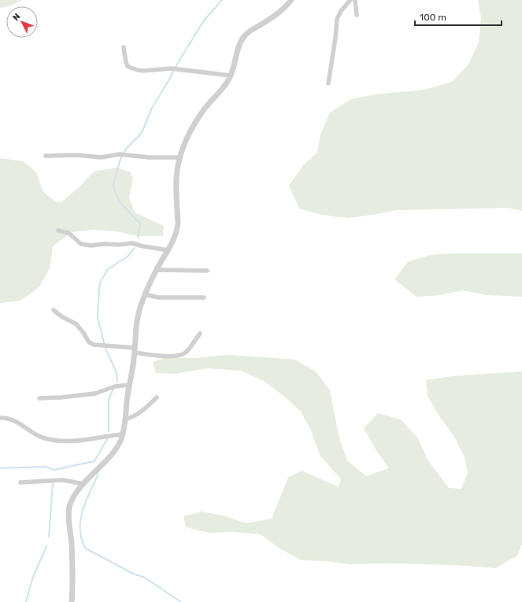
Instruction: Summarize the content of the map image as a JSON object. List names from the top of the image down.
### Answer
{
  "scale_bar": "100 m",
  "north": "top left"
}
